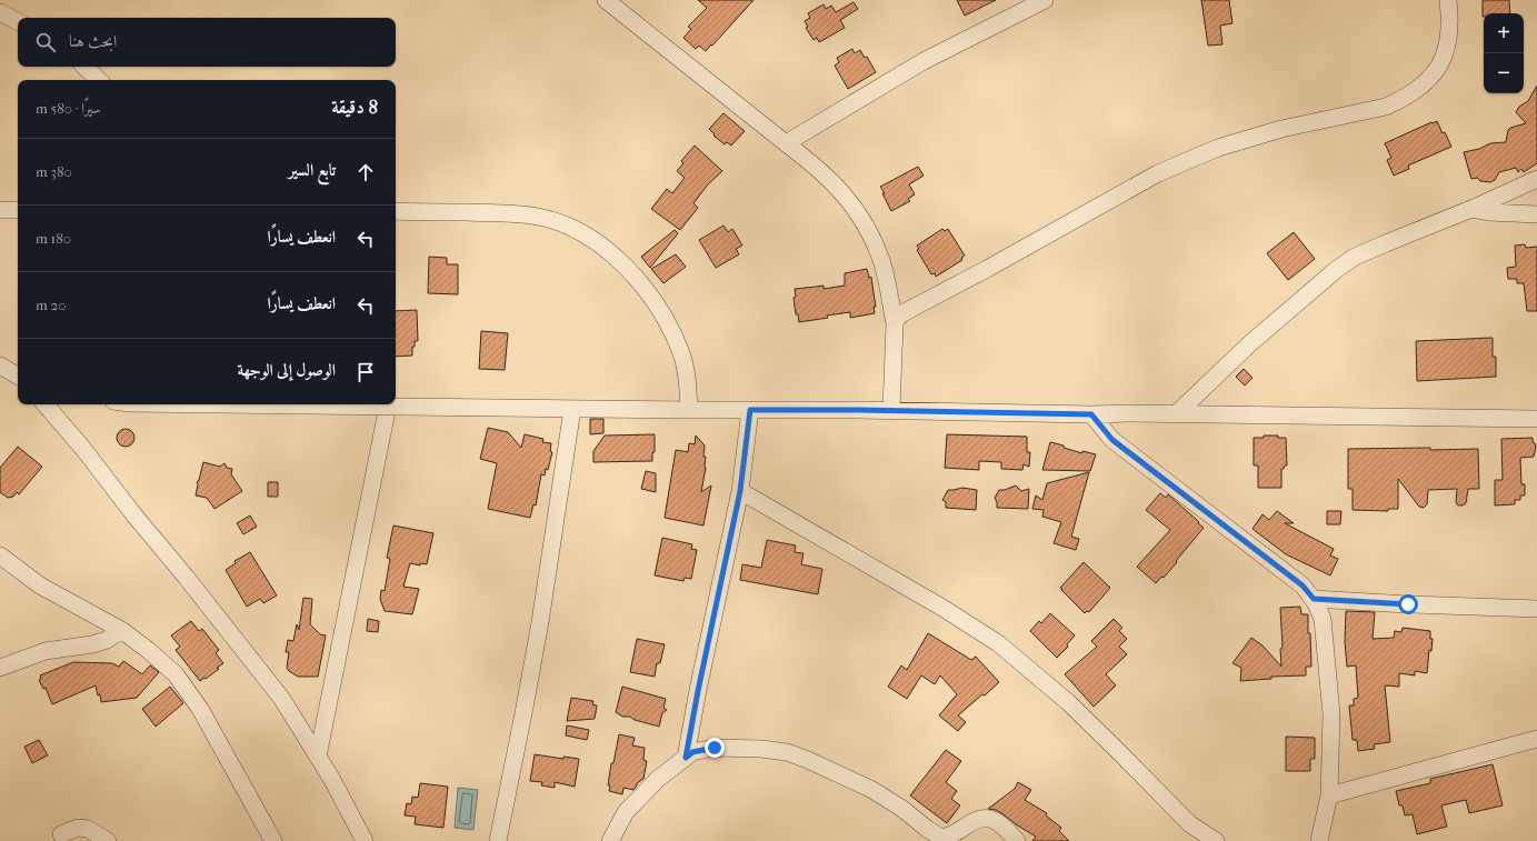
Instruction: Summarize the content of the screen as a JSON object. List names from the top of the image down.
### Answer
{
  "page": {
    "map_buttons": ["+", "−"],
    "search": "ابحث هنا",
    "heading": ["8 دقيقة", "سيرًا · 580 m"],
    "list": [
      ["تابع السير", "380 m"],
      ["انعطف يسارًا", "180 m"],
      ["انعطف يسارًا", "20 m"],
      "الوصول إلى الوجهة"
    ]
  }
}
